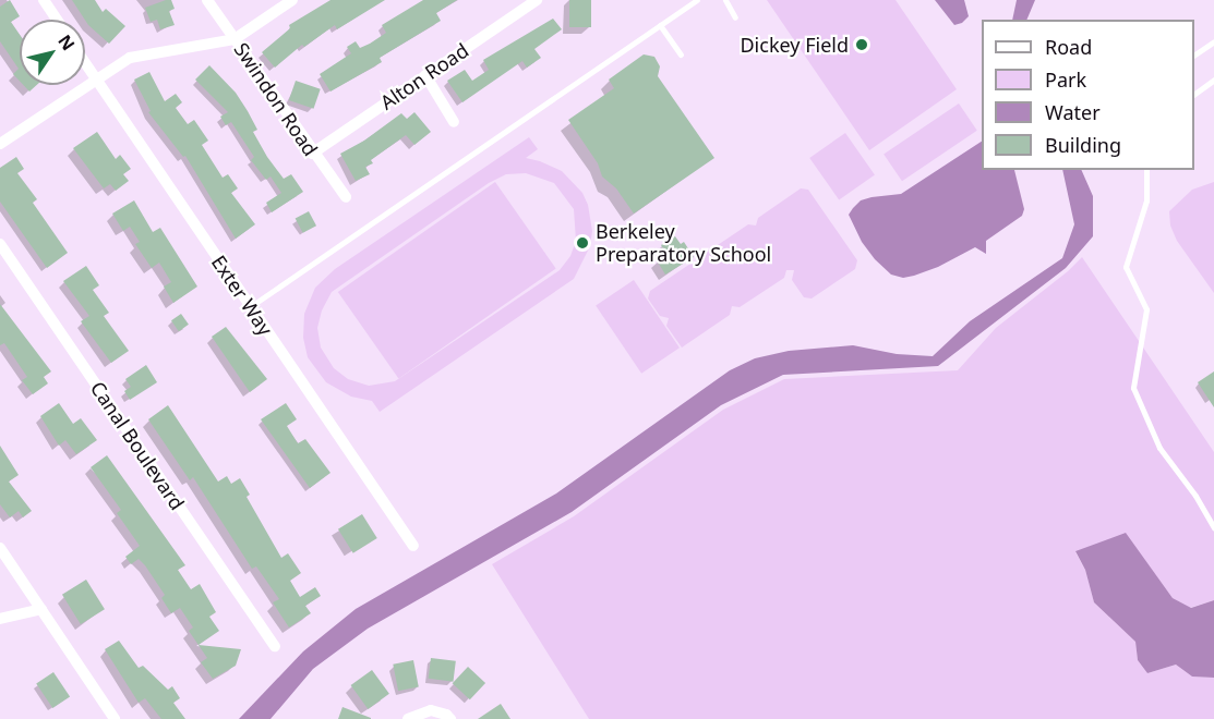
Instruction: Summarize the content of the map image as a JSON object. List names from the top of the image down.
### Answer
{
  "streets": {
    "street": [
      "Alton Road",
      "Swindon Road",
      "Exter Way",
      "Canal Boulevard"
    ]
  },
  "crossings": [
    ["Alton Road", "Swindon Road"]
  ],
  "places": ["Dickey Field", "Berkeley Preparatory School"],
  "legend": [
    "Road",
    "Park",
    "Water",
    "Building"
  ],
  "north": "top right"
}
